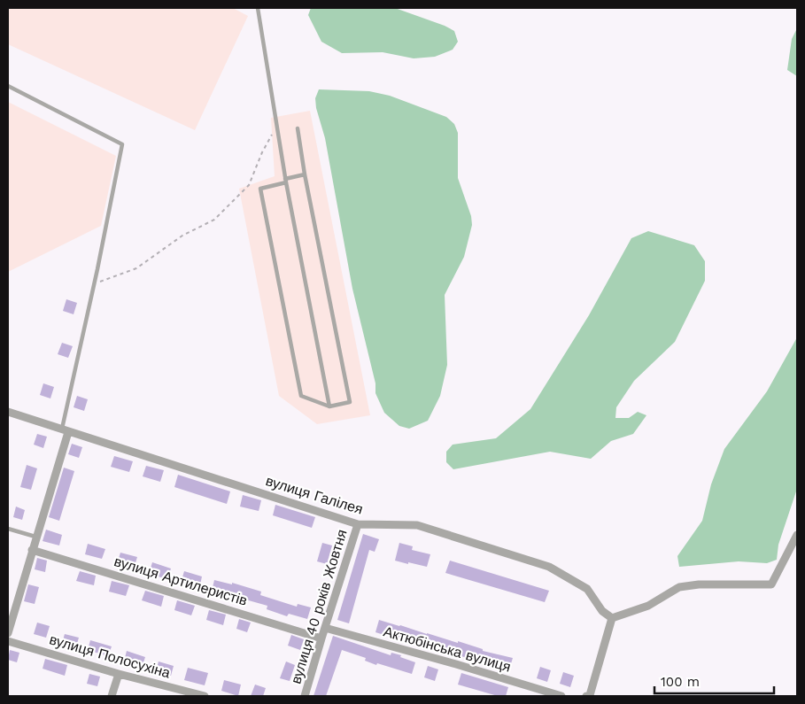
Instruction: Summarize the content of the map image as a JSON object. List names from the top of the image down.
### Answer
{
  "streets": {
    "street": [
      "вулиця Галілея",
      "вулиця Артилеристів",
      "вулиця 40 років Жовтня",
      "Актюбінська вулиця",
      "вулиця Полосухіна"
    ]
  },
  "crossings": [
    ["вулиця Галілея", "вулиця 40 років Жовтня"],
    ["вулиця Артилеристів", "вулиця 40 років Жовтня"],
    ["вулиця 40 років Жовтня", "Актюбінська вулиця"]
  ],
  "scale_bar": "100 m"
}
